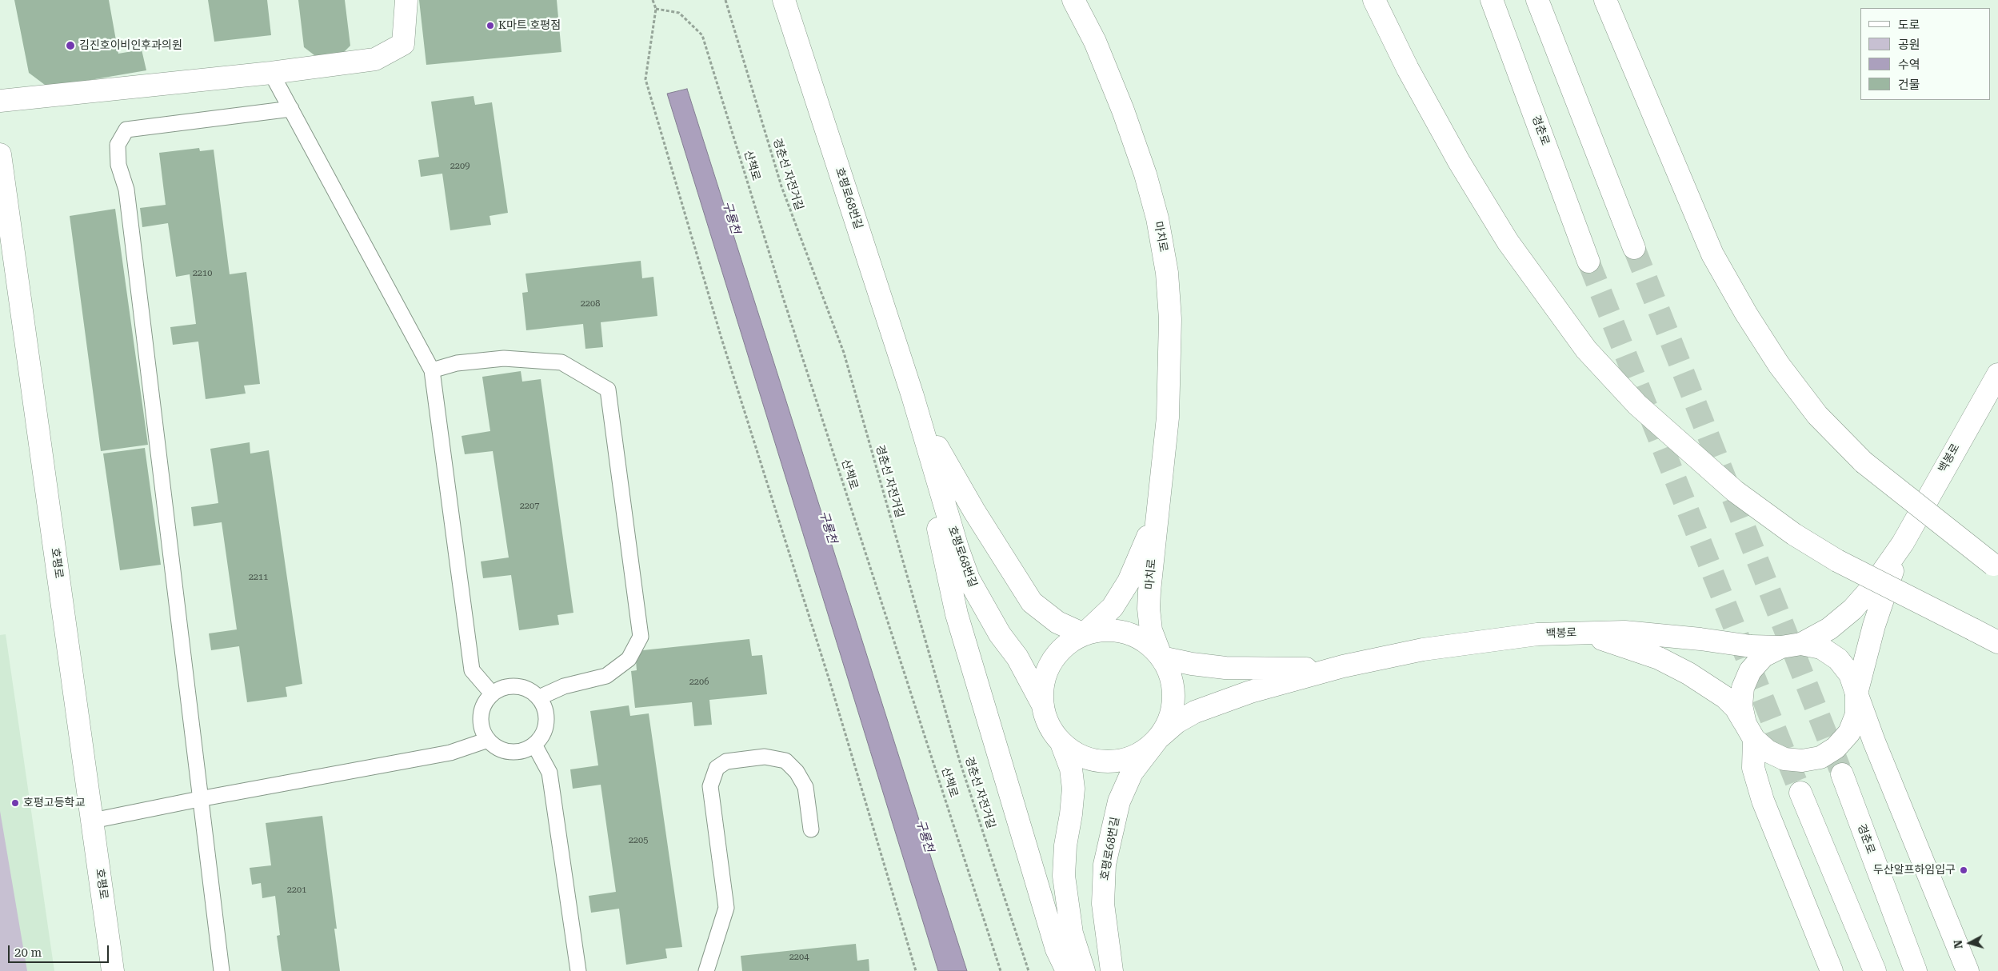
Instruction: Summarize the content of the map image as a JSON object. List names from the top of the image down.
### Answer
{
  "streets": {
    "main road": [
      "경춘로",
      "호평로68번길",
      "마치로",
      "백봉로",
      "호평로"
    ],
    "path": ["산책로", "경춘선 자전거길"]
  },
  "crossings": [
    ["호평로68번길", "마치로"]
  ],
  "water": ["구룡천"],
  "places": [
    "K마트 호평점",
    "김진호이비인후과의원",
    "호평고등학교",
    "두산알프하임입구"
  ],
  "house_numbers": [
    "2209",
    "2210",
    "2208",
    "2207",
    "2211",
    "2206",
    "2205",
    "2201",
    "2204"
  ],
  "legend": [
    "도로",
    "공원",
    "수역",
    "건물"
  ],
  "scale_bar": "20 m",
  "north": "left"
}
